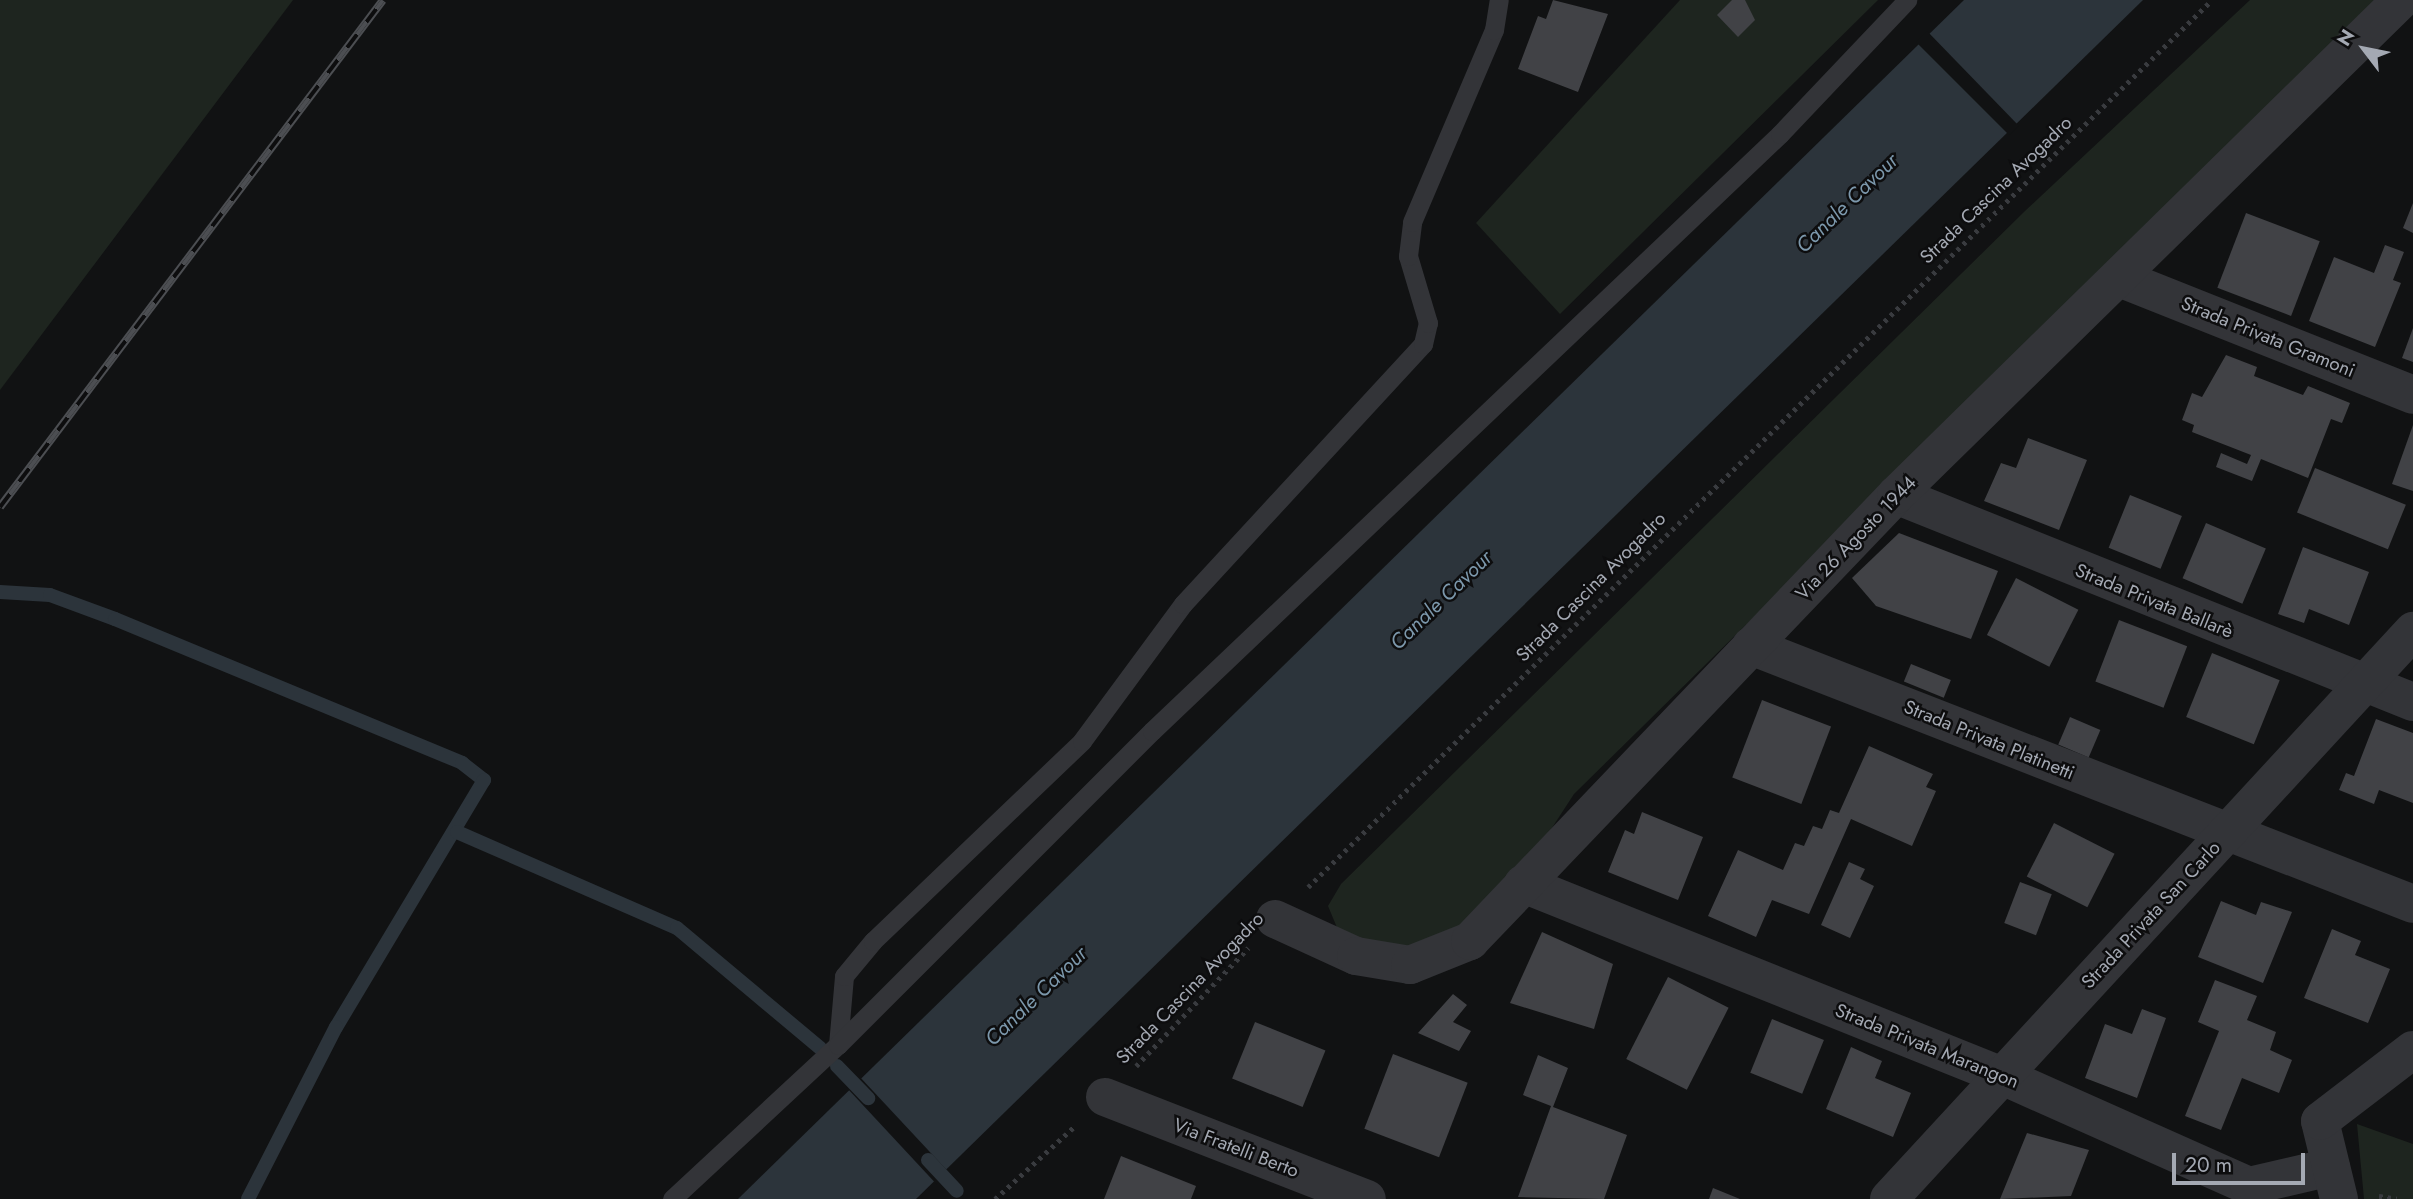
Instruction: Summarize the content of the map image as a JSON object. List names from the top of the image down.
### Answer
{
  "streets": {
    "street": [
      "Strada Privata Gramoni",
      "Via 26 Agosto 1944",
      "Strada Privata Ballarè",
      "Strada Privata Platinetti",
      "Strada Privata San Carlo",
      "Strada Privata Marangon",
      "Via Fratelli Berto"
    ],
    "path": ["Strada Cascina Avogadro"]
  },
  "crossings": [
    ["Strada Cascina Avogadro", "Via 26 Agosto 1944"],
    ["Strada Cascina Avogadro", "Via Fratelli Berto"],
    ["Strada Privata Gramoni", "Via 26 Agosto 1944"],
    ["Via 26 Agosto 1944", "Strada Privata Ballarè"],
    ["Via 26 Agosto 1944", "Strada Privata Platinetti"],
    ["Via 26 Agosto 1944", "Strada Privata Marangon"],
    ["Strada Privata Ballarè", "Strada Privata San Carlo"],
    ["Strada Privata Platinetti", "Strada Privata San Carlo"],
    ["Strada Privata San Carlo", "Strada Privata Marangon"]
  ],
  "water": ["Canale Cavour"],
  "scale_bar": "20 m",
  "north": "top left"
}
